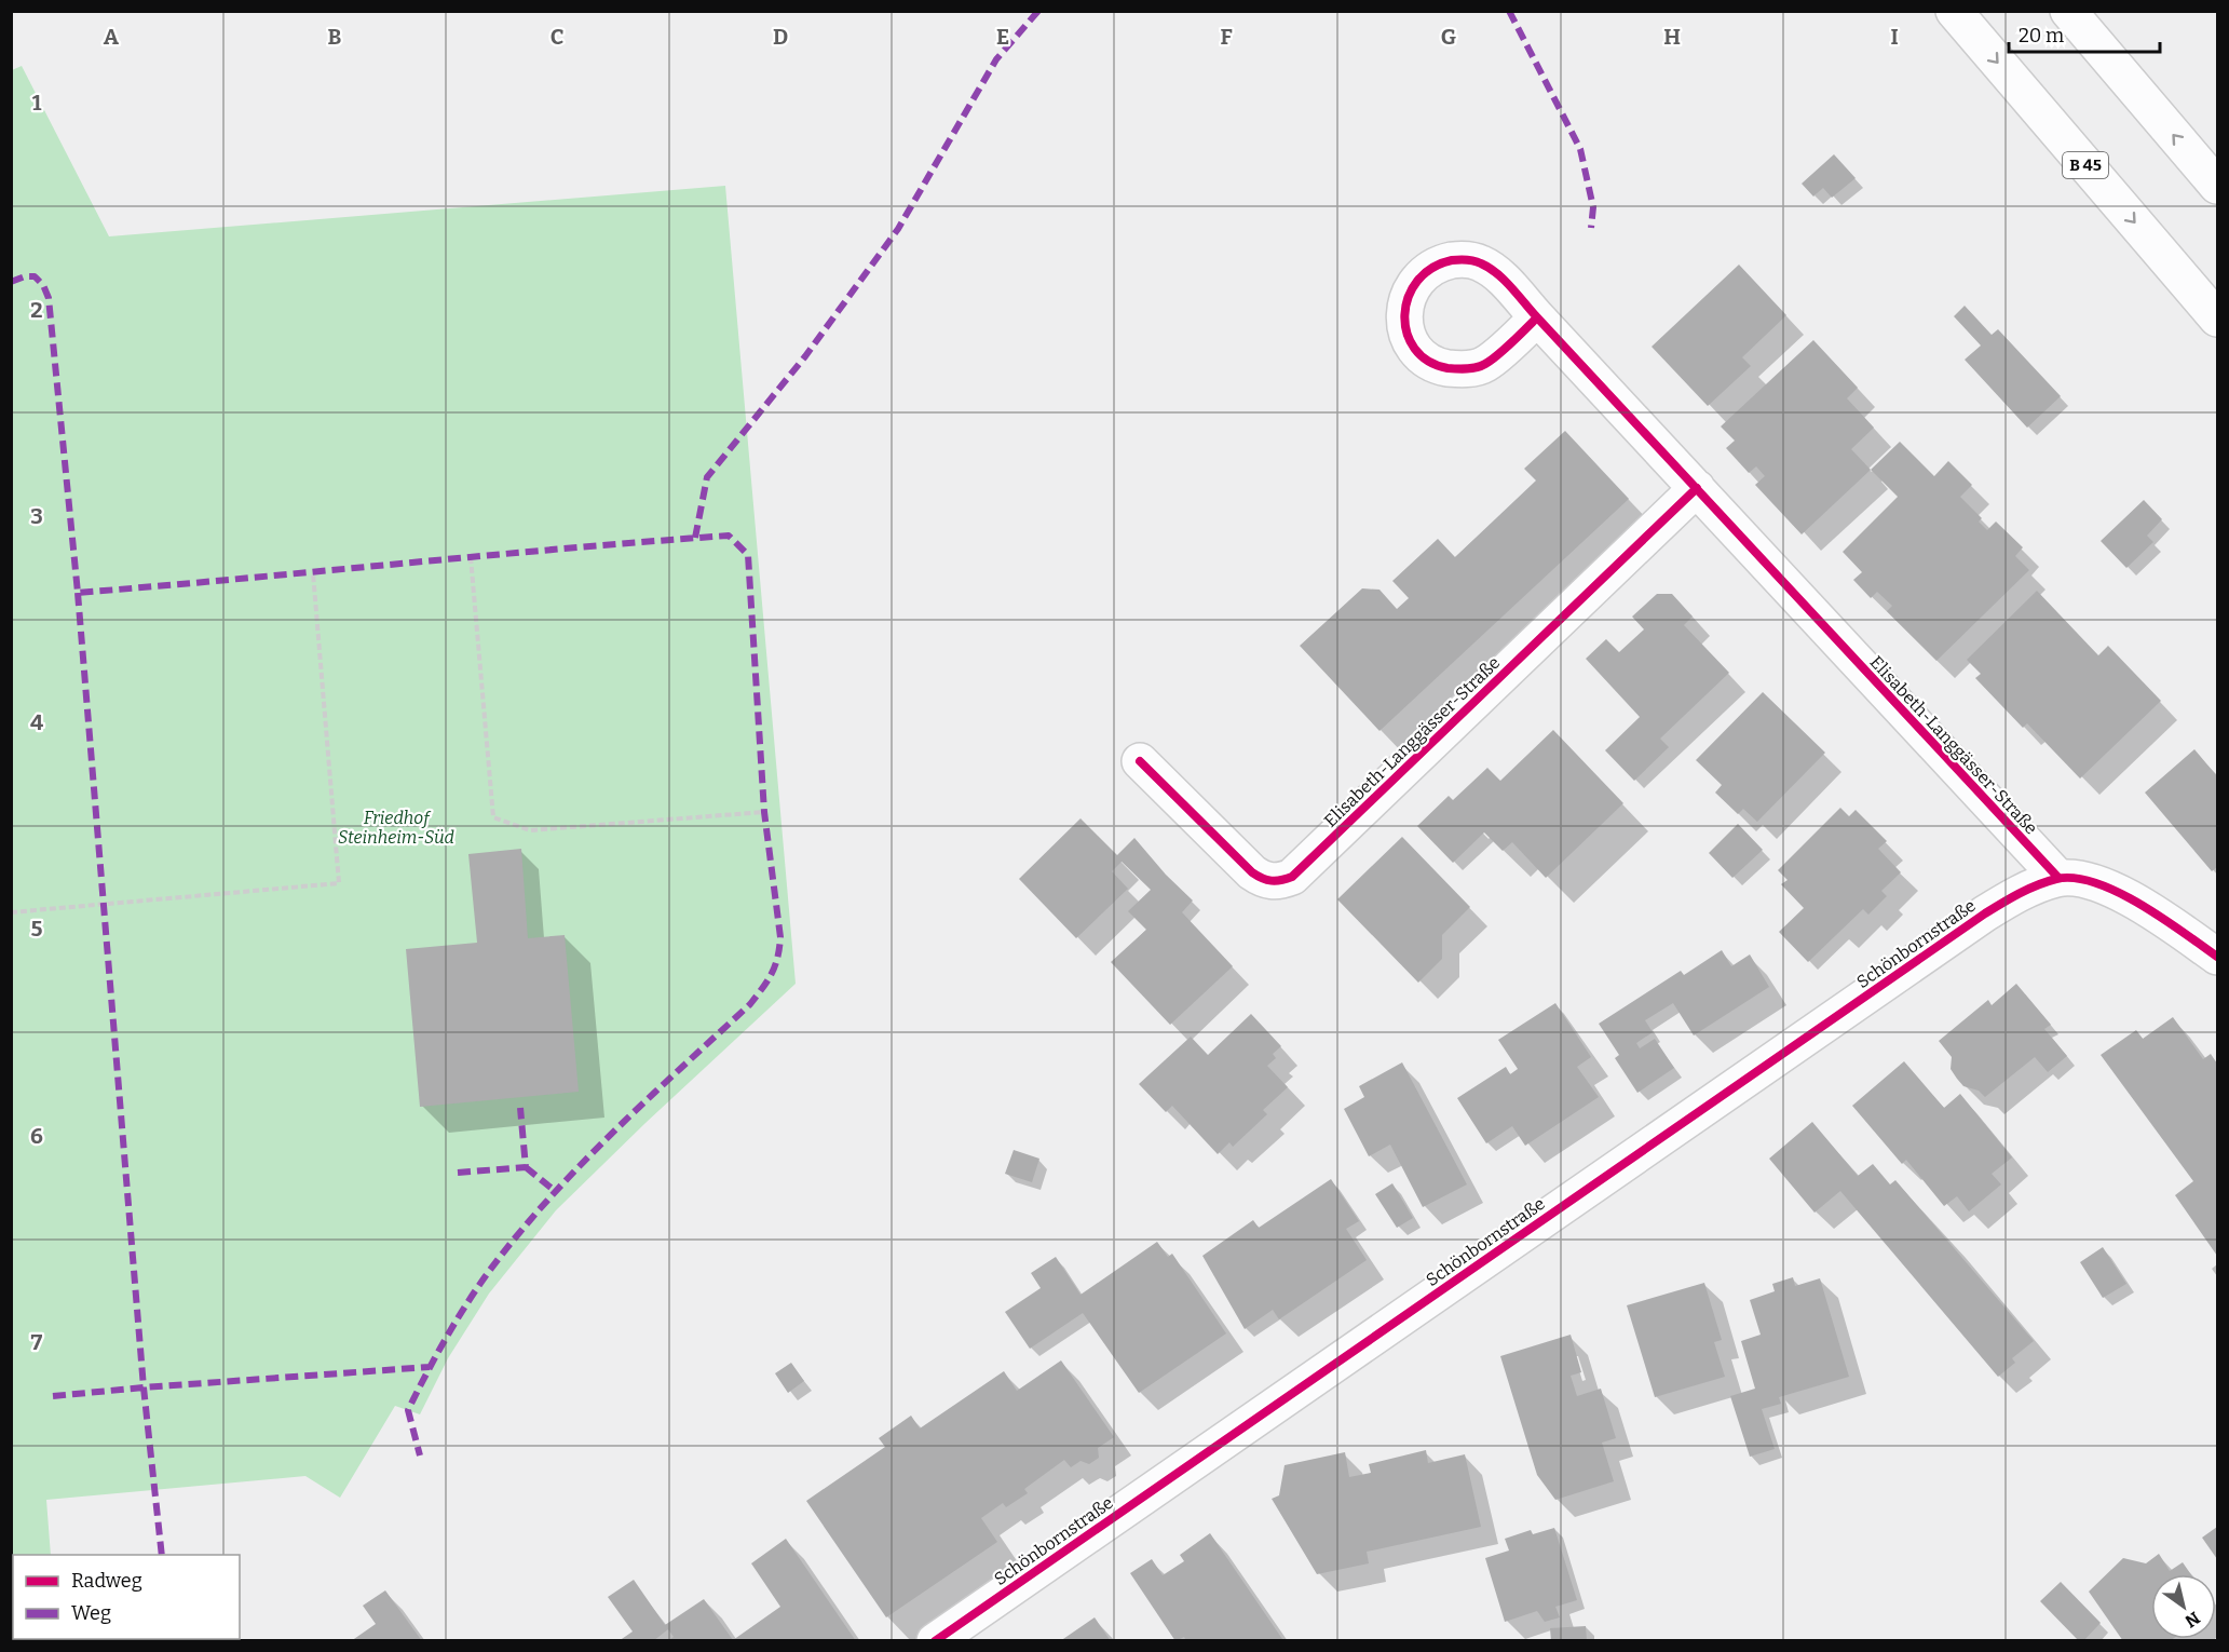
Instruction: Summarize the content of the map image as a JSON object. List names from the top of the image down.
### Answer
{
  "streets": {
    "main road": ["B 45", "Elisabeth-Langgässer-Straße", "Schönbornstraße"]
  },
  "crossings": [
    ["Elisabeth-Langgässer-Straße", "Schönbornstraße"]
  ],
  "parks": ["Friedhof Steinheim-Süd"],
  "legend": ["Radweg", "Weg"],
  "scale_bar": "20 m",
  "north": "bottom right",
  "grid": {
    "columns": [
      "A",
      "B",
      "C",
      "D",
      "E",
      "F",
      "G",
      "H",
      "I"
    ],
    "rows": [
      "1",
      "2",
      "3",
      "4",
      "5",
      "6",
      "7"
    ]
  }
}
